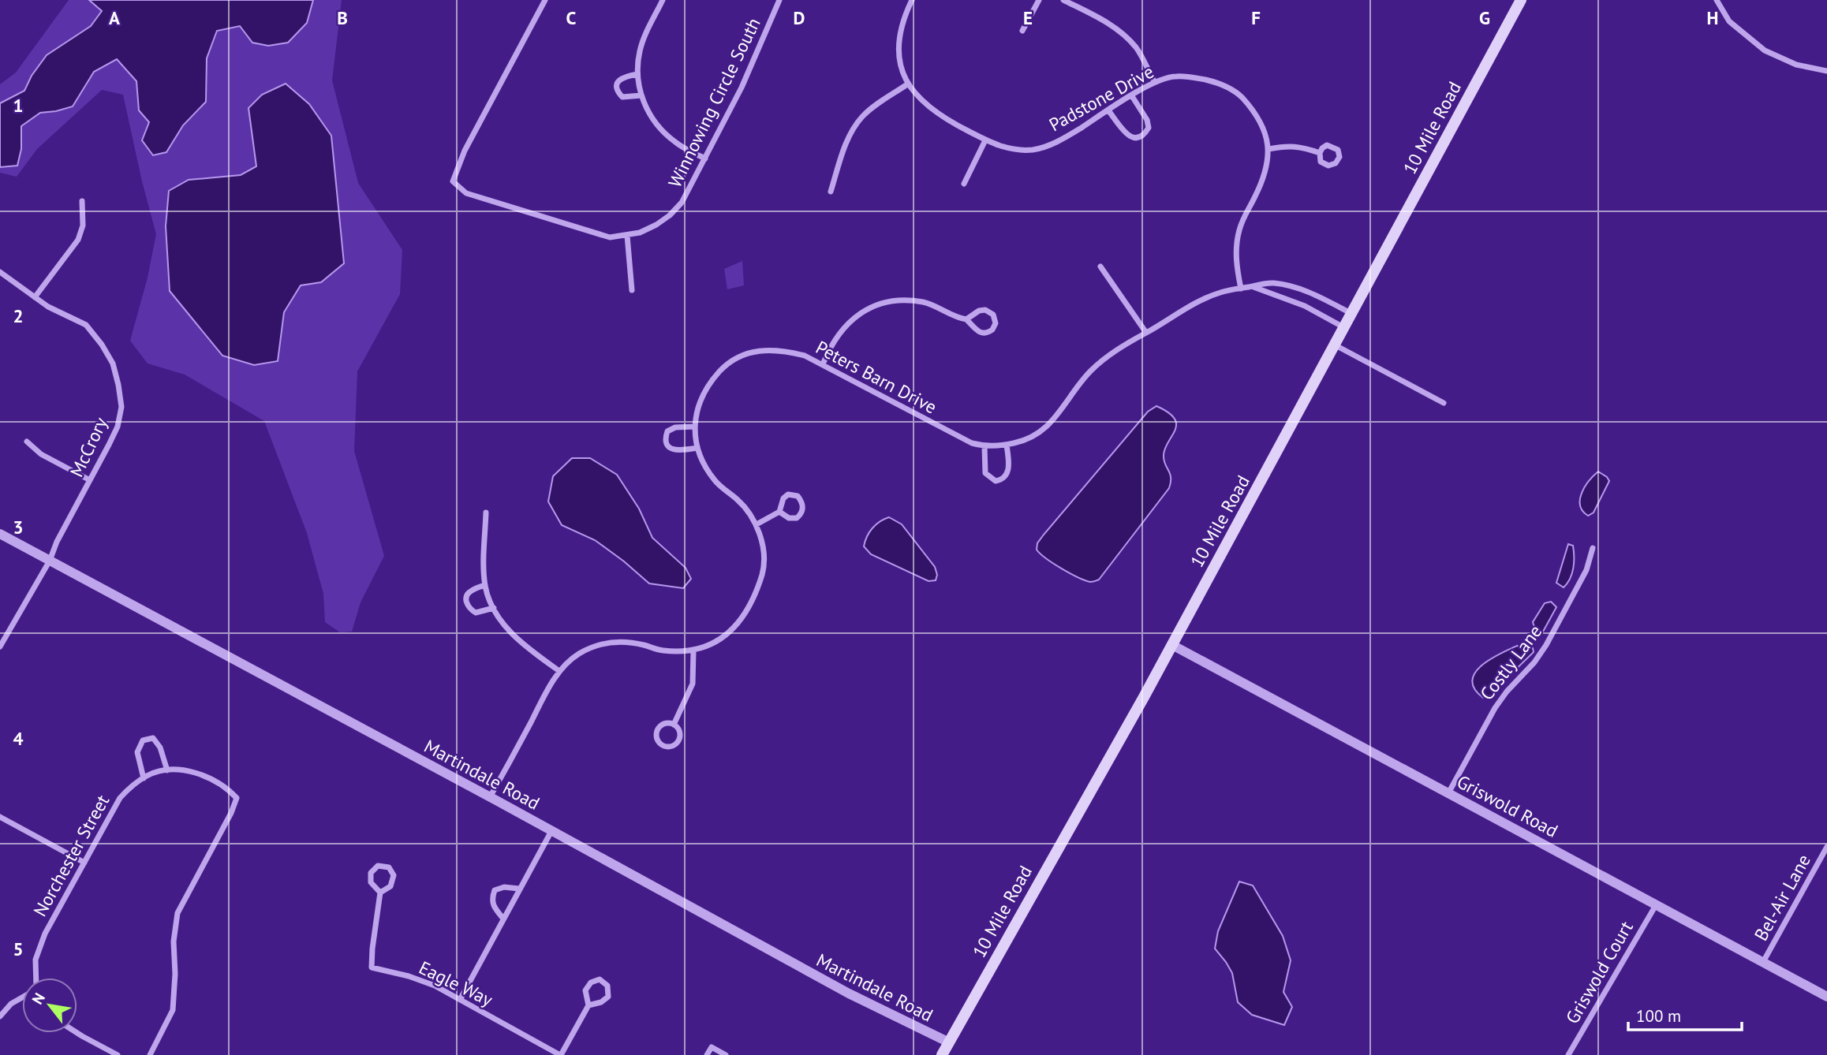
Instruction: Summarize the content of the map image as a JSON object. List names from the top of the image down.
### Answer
{
  "streets": {
    "main road": ["10 Mile Road"],
    "street": [
      "Padstone Drive",
      "Winnowing Circle South",
      "Peters Barn Drive",
      "McCrory",
      "Costly Lane",
      "Martindale Road",
      "Griswold Road",
      "Norchester Street",
      "Bel-Air Lane",
      "Griswold Court",
      "Eagle Way"
    ]
  },
  "crossings": [
    ["Padstone Drive", "Peters Barn Drive"],
    ["10 Mile Road", "Peters Barn Drive"],
    ["10 Mile Road", "Martindale Road"],
    ["10 Mile Road", "Griswold Road"],
    ["Peters Barn Drive", "Martindale Road"],
    ["McCrory", "Martindale Road"],
    ["Costly Lane", "Griswold Road"],
    ["Griswold Road", "Bel-Air Lane"],
    ["Griswold Road", "Griswold Court"]
  ],
  "scale_bar": "100 m",
  "north": "top left",
  "grid": {
    "columns": [
      "A",
      "B",
      "C",
      "D",
      "E",
      "F",
      "G",
      "H"
    ],
    "rows": [
      "1",
      "2",
      "3",
      "4",
      "5"
    ]
  }
}
